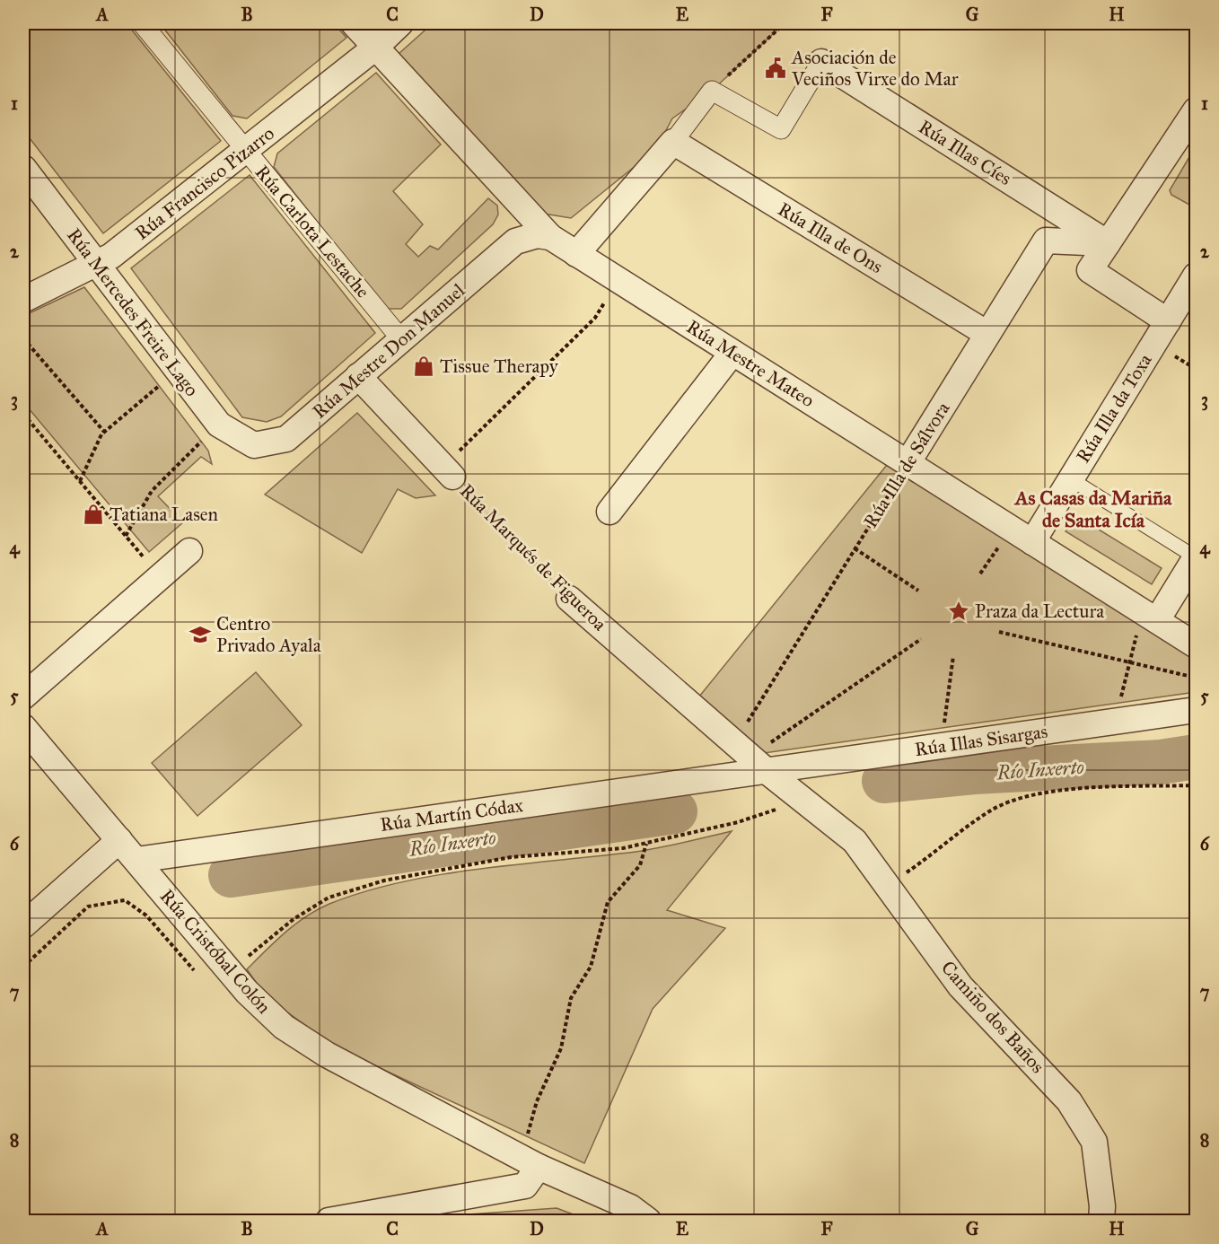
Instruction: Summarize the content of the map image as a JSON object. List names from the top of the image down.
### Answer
{
  "streets": {
    "street": [
      "Rúa Illas Cíes",
      "Rúa Francisco Pizarro",
      "Rúa Carlota Lestache",
      "Rúa Illa de Ons",
      "Rúa Mercedes Freire Lago",
      "Rúa Mestre Don Manuel",
      "Rúa Mestre Mateo",
      "Rúa Illa da Toxa",
      "Rúa Illa de Sálvora",
      "Rúa Marqués de Figueroa",
      "Rúa Illas Sisargas",
      "Rúa Martín Códax",
      "Rúa Cristóbal Colón",
      "Camiño dos Baños"
    ]
  },
  "crossings": [
    ["Rúa Illas Cíes", "Rúa Illa de Sálvora"],
    ["Rúa Francisco Pizarro", "Rúa Carlota Lestache"],
    ["Rúa Francisco Pizarro", "Rúa Mercedes Freire Lago"],
    ["Rúa Francisco Pizarro", "Rúa Mestre Mateo"],
    ["Rúa Carlota Lestache", "Rúa Mestre Don Manuel"],
    ["Rúa Illa de Ons", "Rúa Illa de Sálvora"],
    ["Rúa Mercedes Freire Lago", "Rúa Mestre Don Manuel"],
    ["Rúa Mestre Don Manuel", "Rúa Mestre Mateo"],
    ["Rúa Mestre Mateo", "Rúa Illa da Toxa"],
    ["Rúa Mestre Mateo", "Rúa Illa de Sálvora"],
    ["Rúa Illa de Sálvora", "Rúa Marqués de Figueroa"],
    ["Rúa Illa de Sálvora", "Rúa Illas Sisargas"],
    ["Rúa Illa de Sálvora", "Rúa Martín Códax"],
    ["Rúa Illa de Sálvora", "Camiño dos Baños"],
    ["Rúa Marqués de Figueroa", "Rúa Illas Sisargas"],
    ["Rúa Marqués de Figueroa", "Rúa Martín Códax"],
    ["Rúa Marqués de Figueroa", "Camiño dos Baños"],
    ["Rúa Illas Sisargas", "Rúa Martín Códax"],
    ["Rúa Illas Sisargas", "Camiño dos Baños"],
    ["Rúa Martín Códax", "Rúa Cristóbal Colón"],
    ["Rúa Martín Códax", "Camiño dos Baños"]
  ],
  "districts": ["As Casas da Mariña de Santa Icía"],
  "water": ["Río Inxerto"],
  "places": {
    "public building": ["Asociación de Veciños Virxe do Mar"],
    "shop": ["Tissue Therapy", "Tatiana Lasen"],
    "place": ["Praza da Lectura"],
    "school or university": ["Centro Privado Ayala"]
  },
  "grid": {
    "columns": [
      "A",
      "B",
      "C",
      "D",
      "E",
      "F",
      "G",
      "H"
    ],
    "rows": [
      "1",
      "2",
      "3",
      "4",
      "5",
      "6",
      "7",
      "8"
    ]
  }
}
